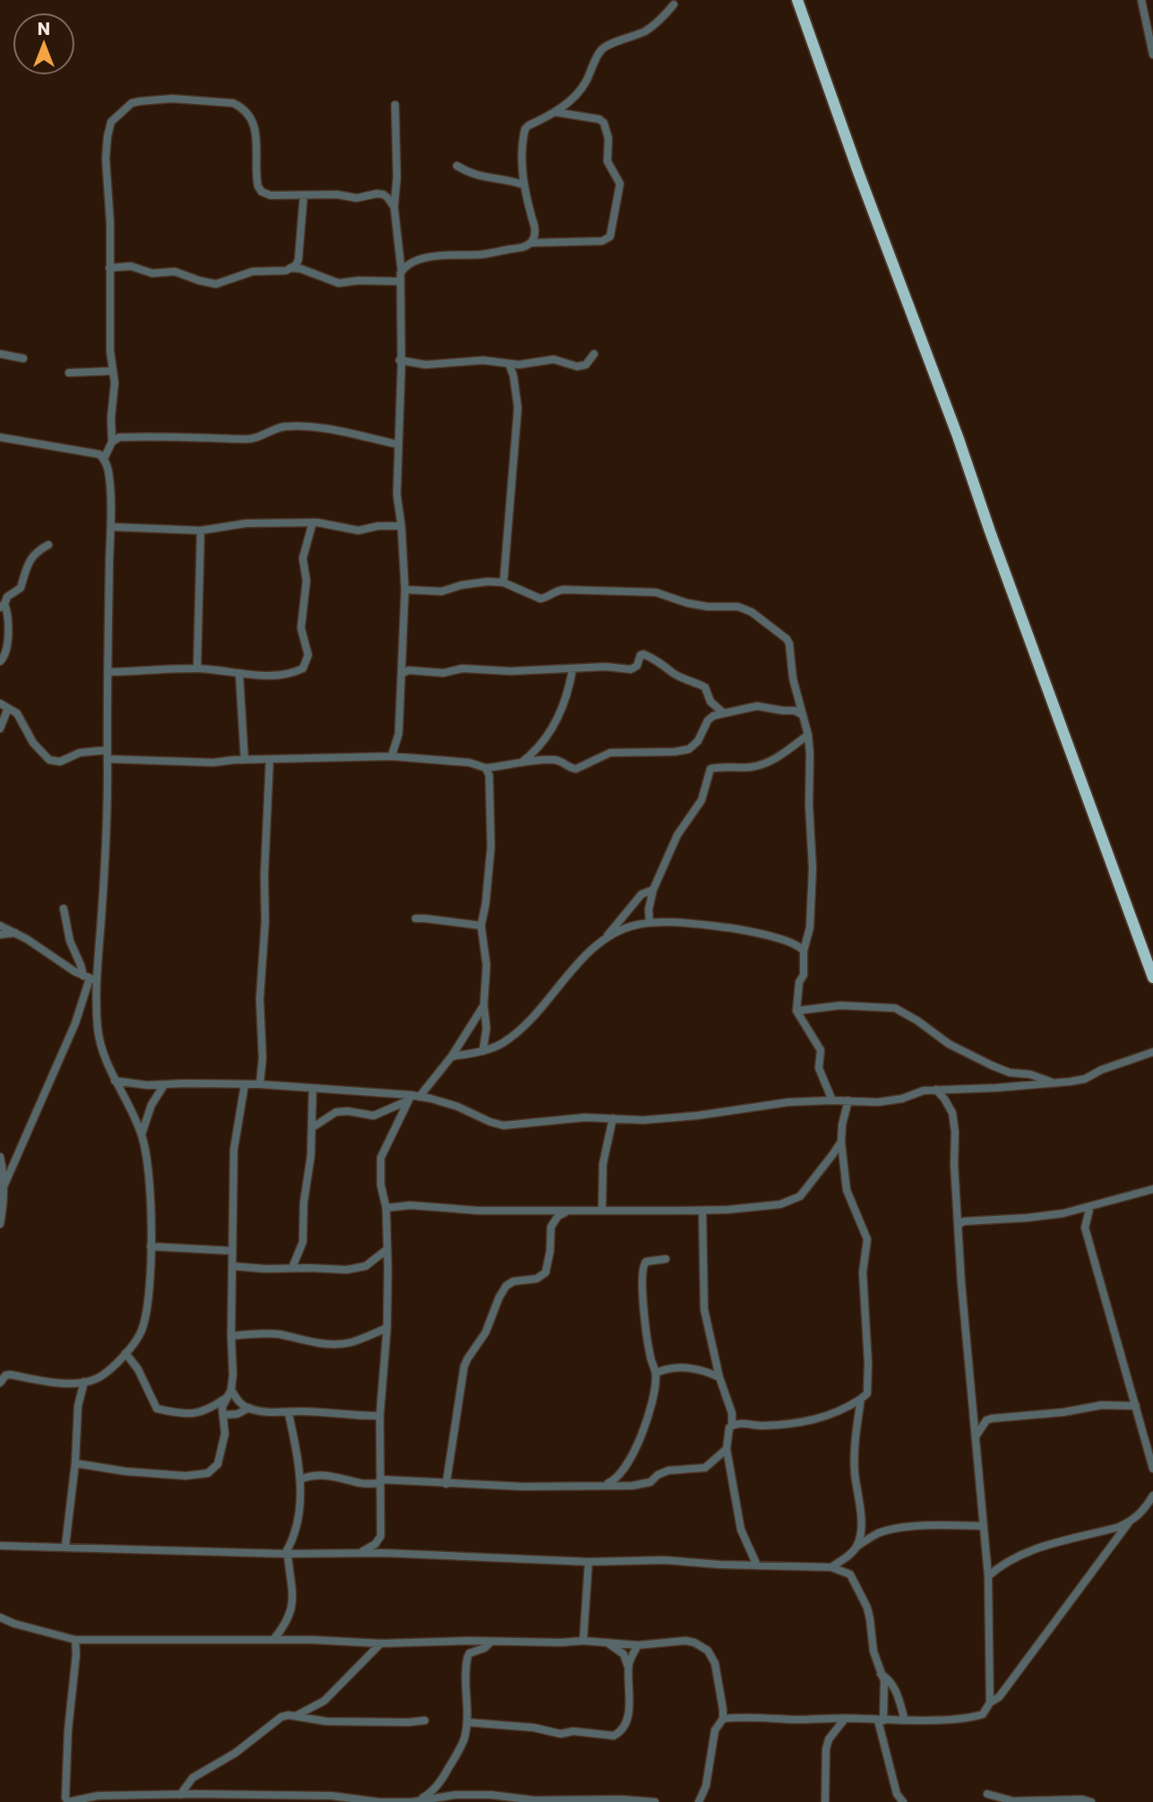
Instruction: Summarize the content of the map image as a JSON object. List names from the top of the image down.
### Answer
{
  "north": "top"
}
